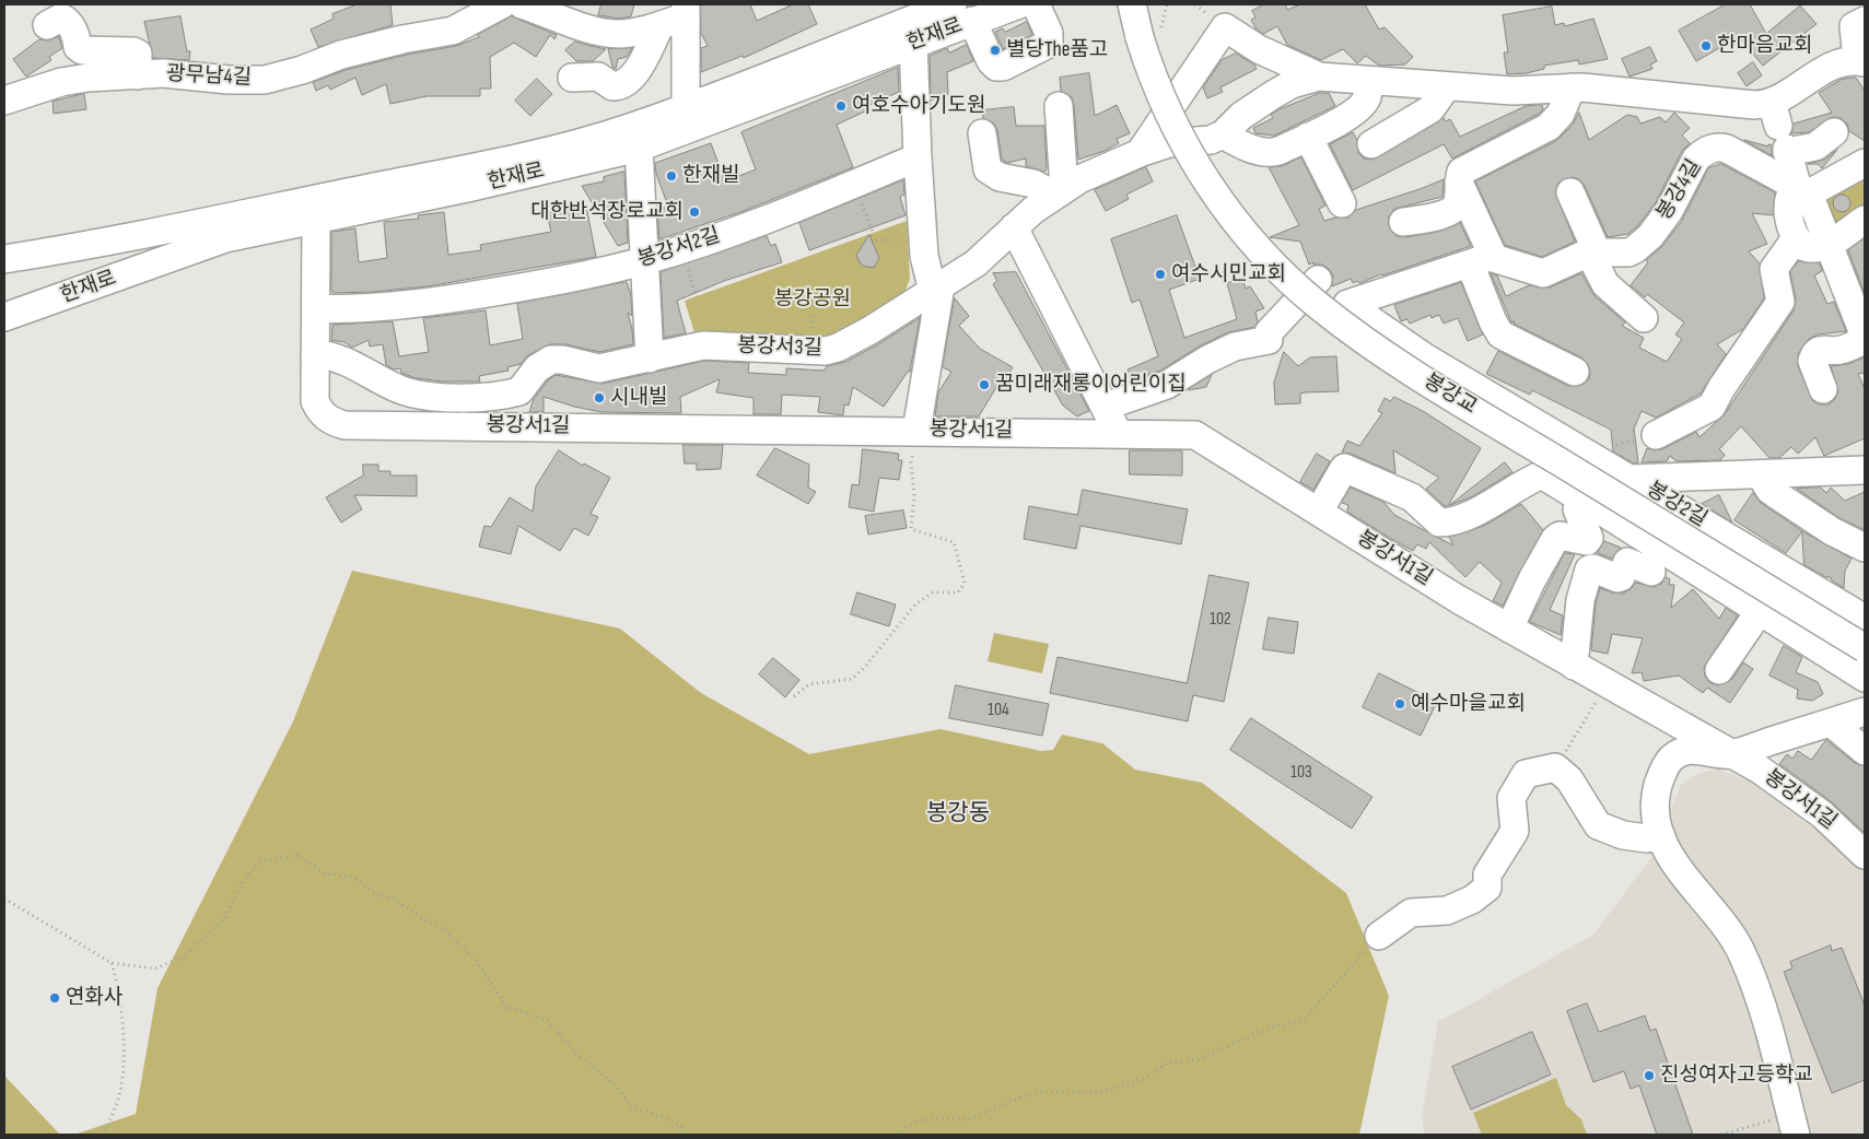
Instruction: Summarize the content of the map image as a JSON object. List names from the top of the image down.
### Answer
{
  "streets": {
    "street": [
      "한재로",
      "광무남4길",
      "봉강4길",
      "봉강서2길",
      "봉강서3길",
      "봉강교",
      "봉강서1길",
      "봉강2길"
    ]
  },
  "crossings": [
    ["한재로", "봉강서1길"],
    ["봉강서2길", "봉강서1길"],
    ["봉강서3길", "봉강서1길"]
  ],
  "districts": ["봉강동"],
  "parks": ["봉강공원"],
  "places": [
    "한마음교회",
    "별당The품고",
    "여호수아기도원",
    "한재빌",
    "대한반석장로교회",
    "여수시민교회",
    "꿈미래재롱이어린이집",
    "시내빌",
    "예수마을교회",
    "연화사",
    "진성여자고등학교"
  ],
  "house_numbers": ["102", "104", "103"]
}
